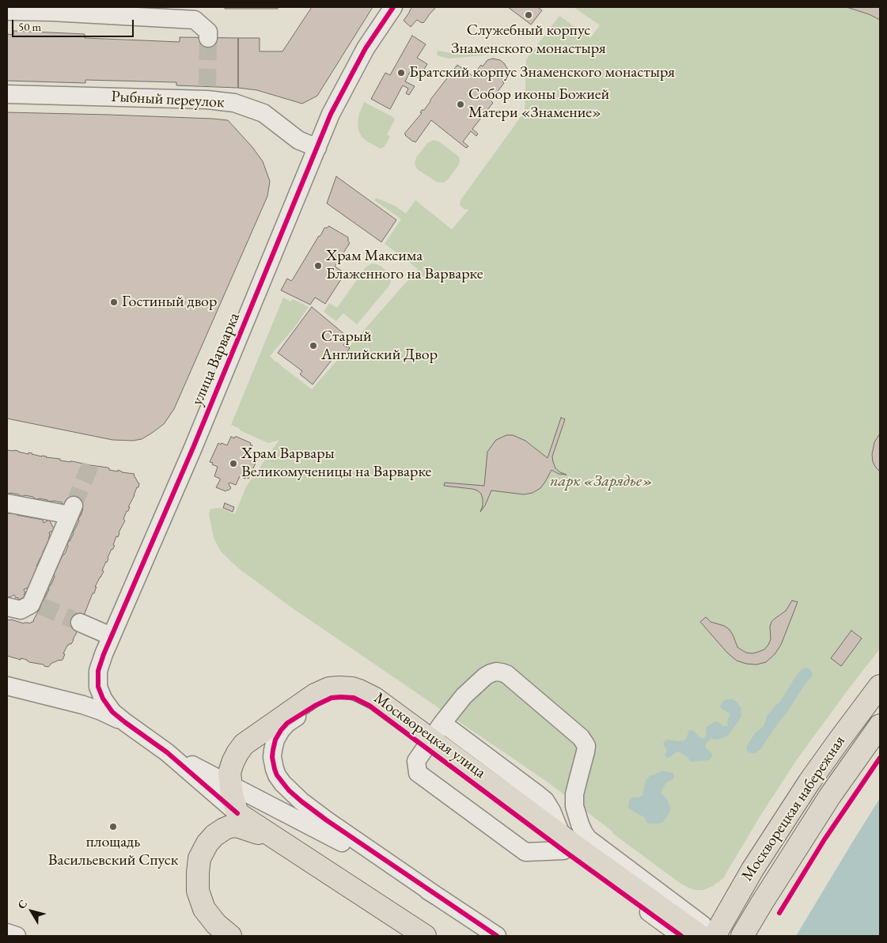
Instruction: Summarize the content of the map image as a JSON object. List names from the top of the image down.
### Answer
{
  "streets": {
    "main road": ["Москворецкая улица", "Москворецкая набережная"],
    "street": ["Рыбный переулок", "улица Варварка"]
  },
  "crossings": [
    ["Рыбный переулок", "улица Варварка"]
  ],
  "parks": ["парк «Зарядье»"],
  "places": [
    "Служебный корпус Знаменского монастыря",
    "Братский корпус Знаменского монастыря",
    "Собор иконы Божией Матери «Знамение»",
    "Храм Максима Блаженного на Варварке",
    "Гостиный двор",
    "Старый Английский Двор",
    "Храм Варвары Великомученицы на Варварке",
    "площадь Васильевский Спуск"
  ],
  "scale_bar": "50 m",
  "north": "top left"
}
